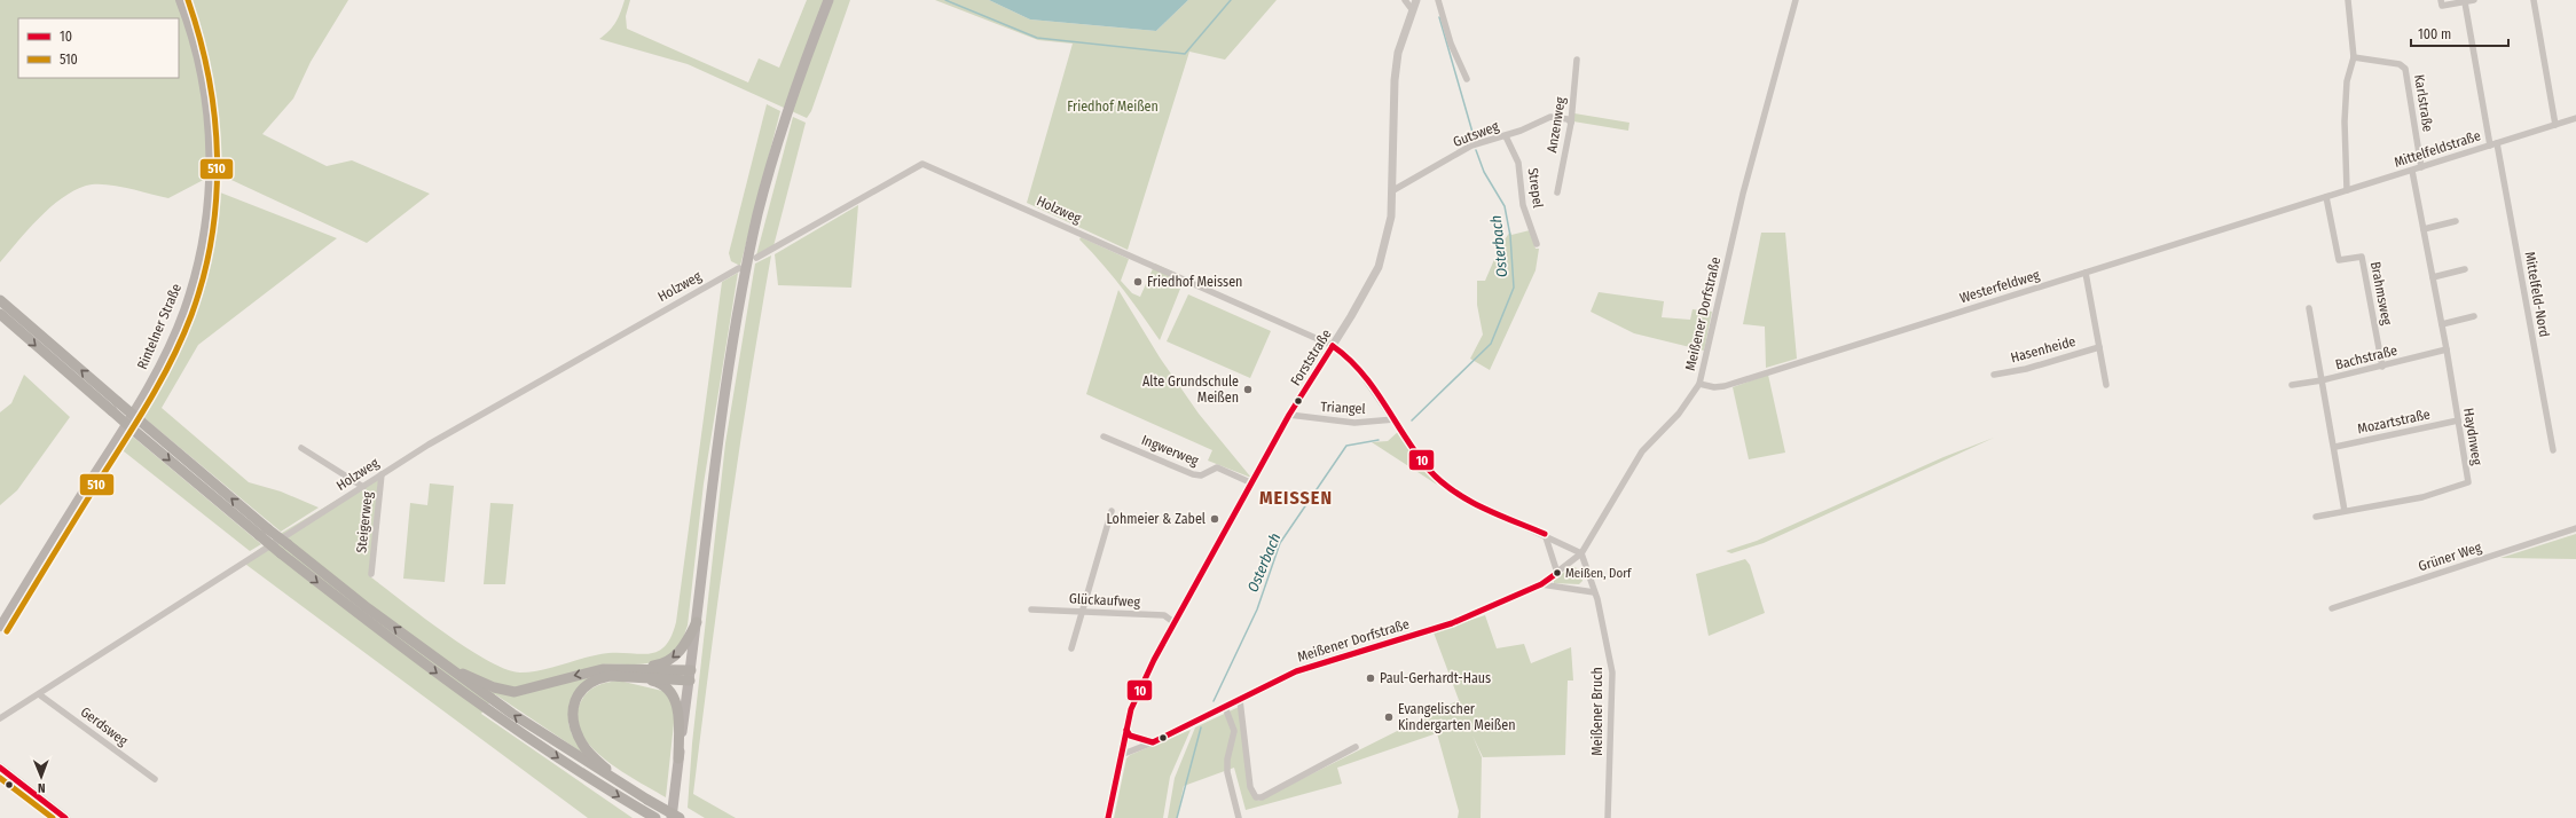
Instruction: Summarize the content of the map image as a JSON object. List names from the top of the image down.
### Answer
{
  "streets": {
    "main road": ["Rintelner Straße"],
    "street": [
      "Karlstraße",
      "Anzenweg",
      "Gutsweg",
      "Mittelfeldstraße",
      "Strepel",
      "Holzweg",
      "Westerfeldweg",
      "Brahmsweg",
      "Mittelfeld-Nord",
      "Meißener Dorfstraße",
      "Hasenheide",
      "Forststraße",
      "Bachstraße",
      "Triangel",
      "Mozartstraße",
      "Haydnweg",
      "Ingwerweg",
      "Steigerweg",
      "Grüner Weg",
      "Glückaufweg",
      "Meißener Bruch",
      "Gerdsweg"
    ]
  },
  "crossings": [
    ["Karlstraße", "Mittelfeldstraße"],
    ["Anzenweg", "Gutsweg"],
    ["Gutsweg", "Strepel"],
    ["Gutsweg", "Forststraße"],
    ["Mittelfeldstraße", "Westerfeldweg"],
    ["Mittelfeldstraße", "Brahmsweg"],
    ["Mittelfeldstraße", "Mittelfeld-Nord"],
    ["Mittelfeldstraße", "Haydnweg"],
    ["Holzweg", "Forststraße"],
    ["Holzweg", "Steigerweg"],
    ["Holzweg", "Gerdsweg"],
    ["Westerfeldweg", "Meißener Dorfstraße"],
    ["Brahmsweg", "Bachstraße"],
    ["Meißener Dorfstraße", "Forststraße"],
    ["Meißener Dorfstraße", "Meißener Bruch"],
    ["Forststraße", "Triangel"],
    ["Forststraße", "Ingwerweg"],
    ["Forststraße", "Glückaufweg"],
    ["Bachstraße", "Haydnweg"],
    ["Mozartstraße", "Haydnweg"]
  ],
  "districts": ["MEISSEN"],
  "water": ["Osterbach"],
  "parks": ["Friedhof Meißen"],
  "places": [
    "Friedhof Meissen",
    "Alte Grundschule Meißen",
    "Lohmeier & Zabel",
    "Meißen, Dorf",
    "Paul-Gerhardt-Haus",
    "Evangelischer Kindergarten Meißen"
  ],
  "lines": ["transit line 510", "transit line 10"],
  "legend": ["10", "510"],
  "scale_bar": "100 m",
  "north": "bottom"
}
